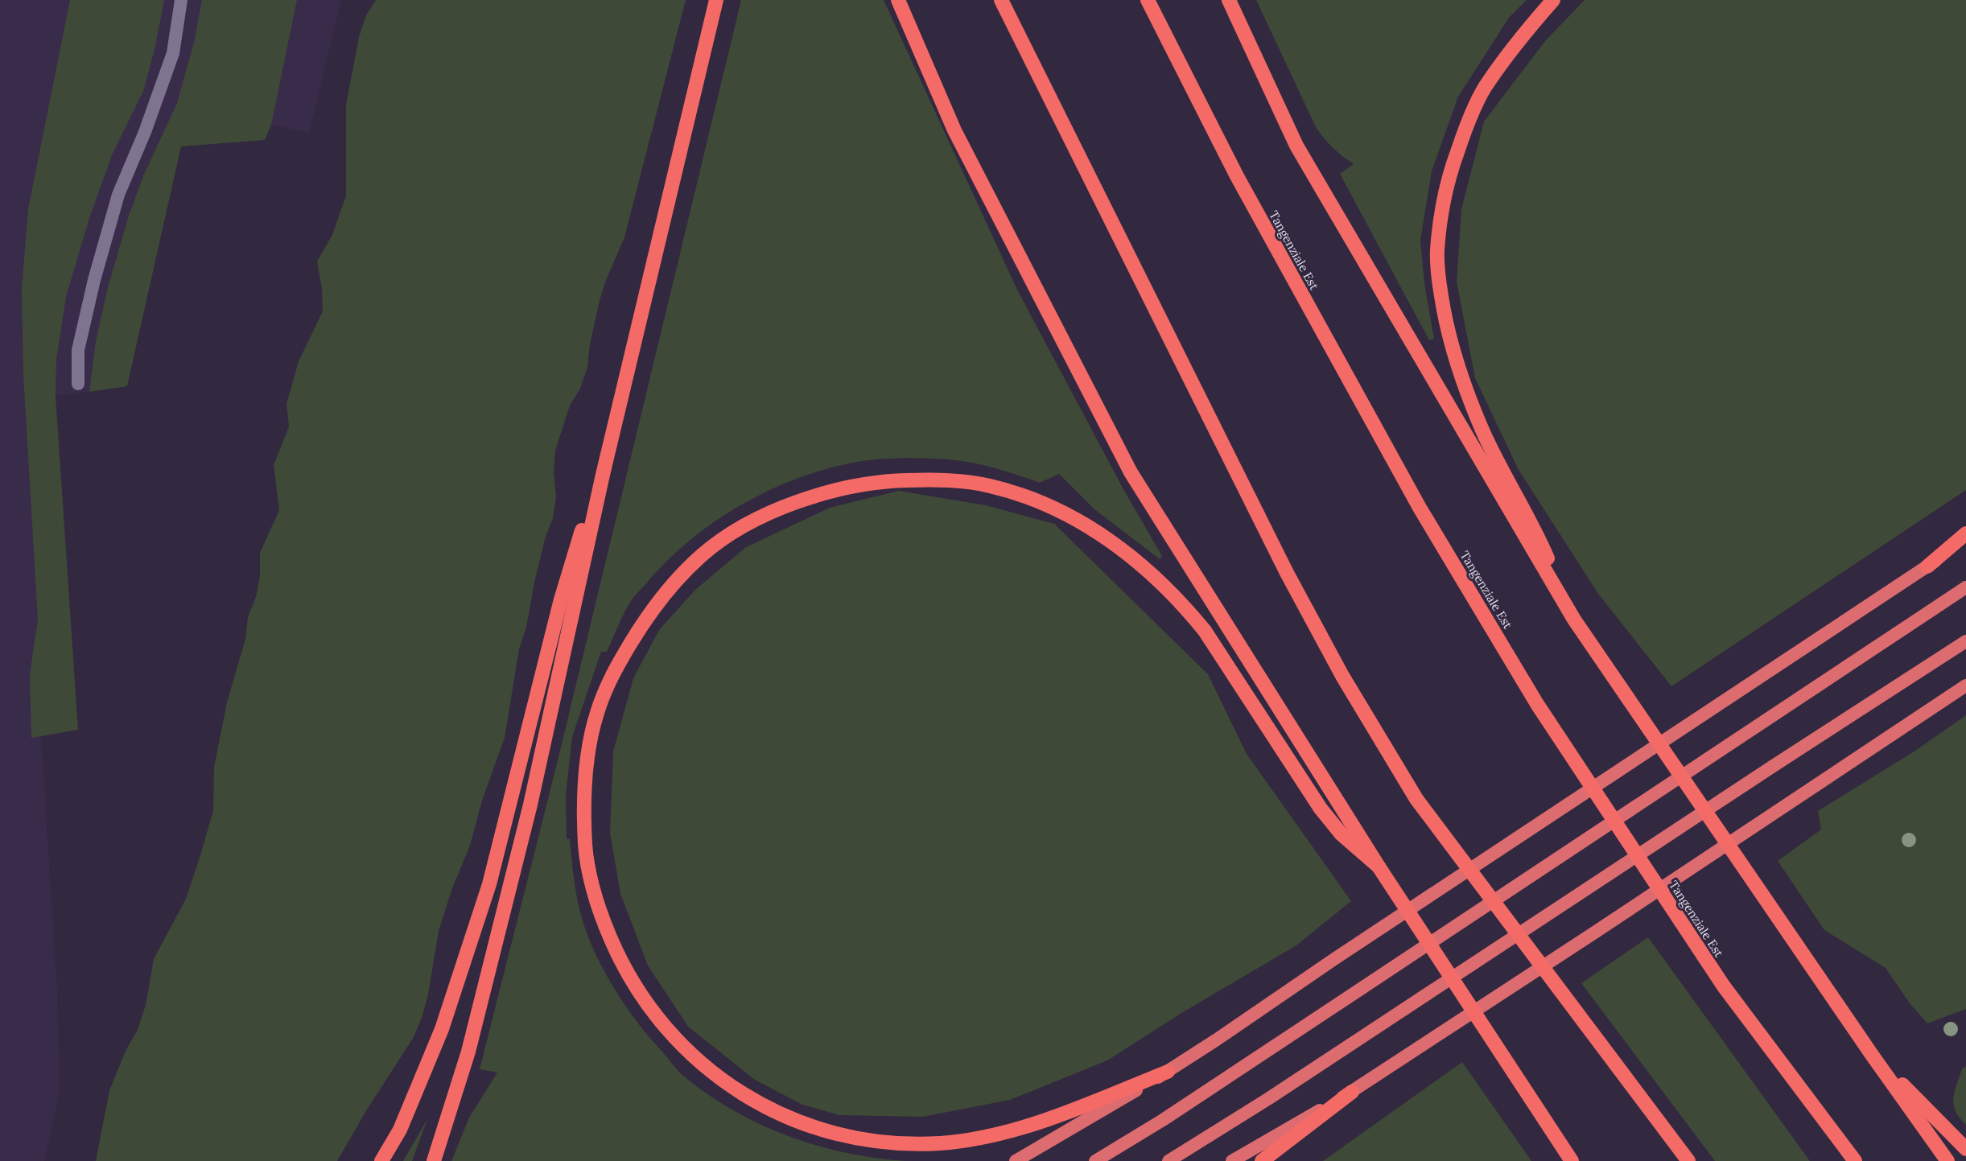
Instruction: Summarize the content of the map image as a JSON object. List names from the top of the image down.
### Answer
{
  "streets": {
    "highway": ["Tangenziale Est"]
  }
}
